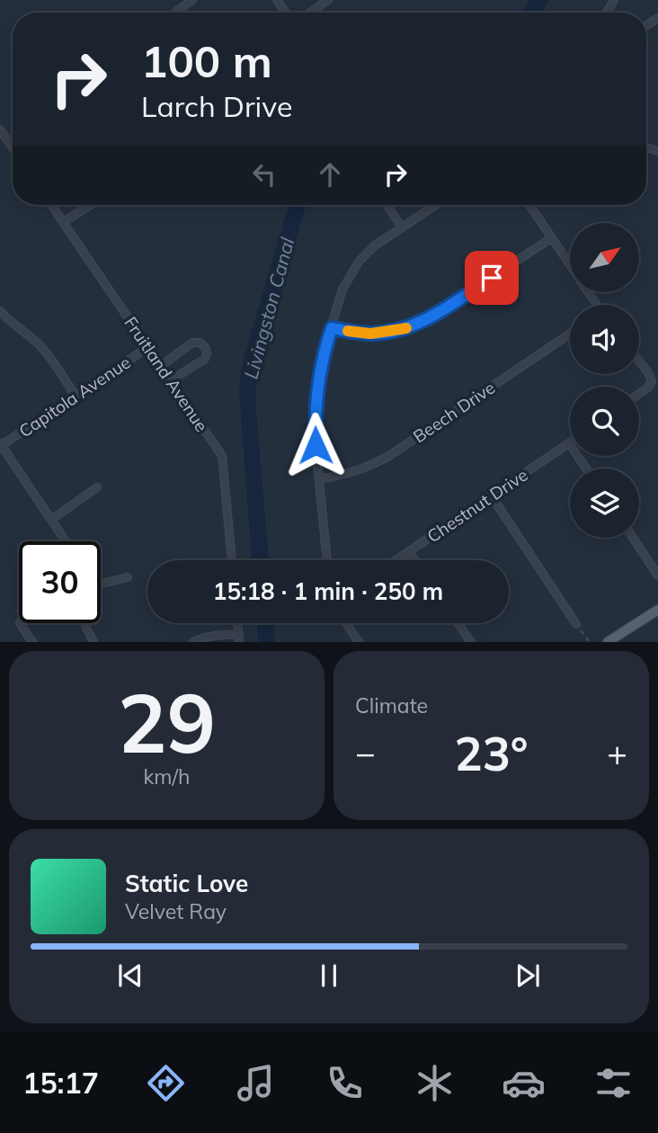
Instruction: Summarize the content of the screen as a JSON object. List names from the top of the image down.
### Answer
{
  "streets": {
    "street": [
      "Fruitland Avenue",
      "Capitola Avenue",
      "Beech Drive",
      "Chestnut Drive"
    ]
  },
  "crossings": [
    ["Fruitland Avenue", "Capitola Avenue"]
  ],
  "water": ["Livingston Canal"],
  "north": "top right",
  "page": {
    "turn": ["100 m", "Larch Drive"],
    "limit": "30",
    "trip": "15:18 · 1 min · 250 m",
    "tile": [
      ["29", "km/h"],
      "Climate"
    ],
    "heat": ["−", "23°", "+"],
    "song": ["Static Love", "Velvet Ray"],
    "tabs": "15:17"
  }
}
